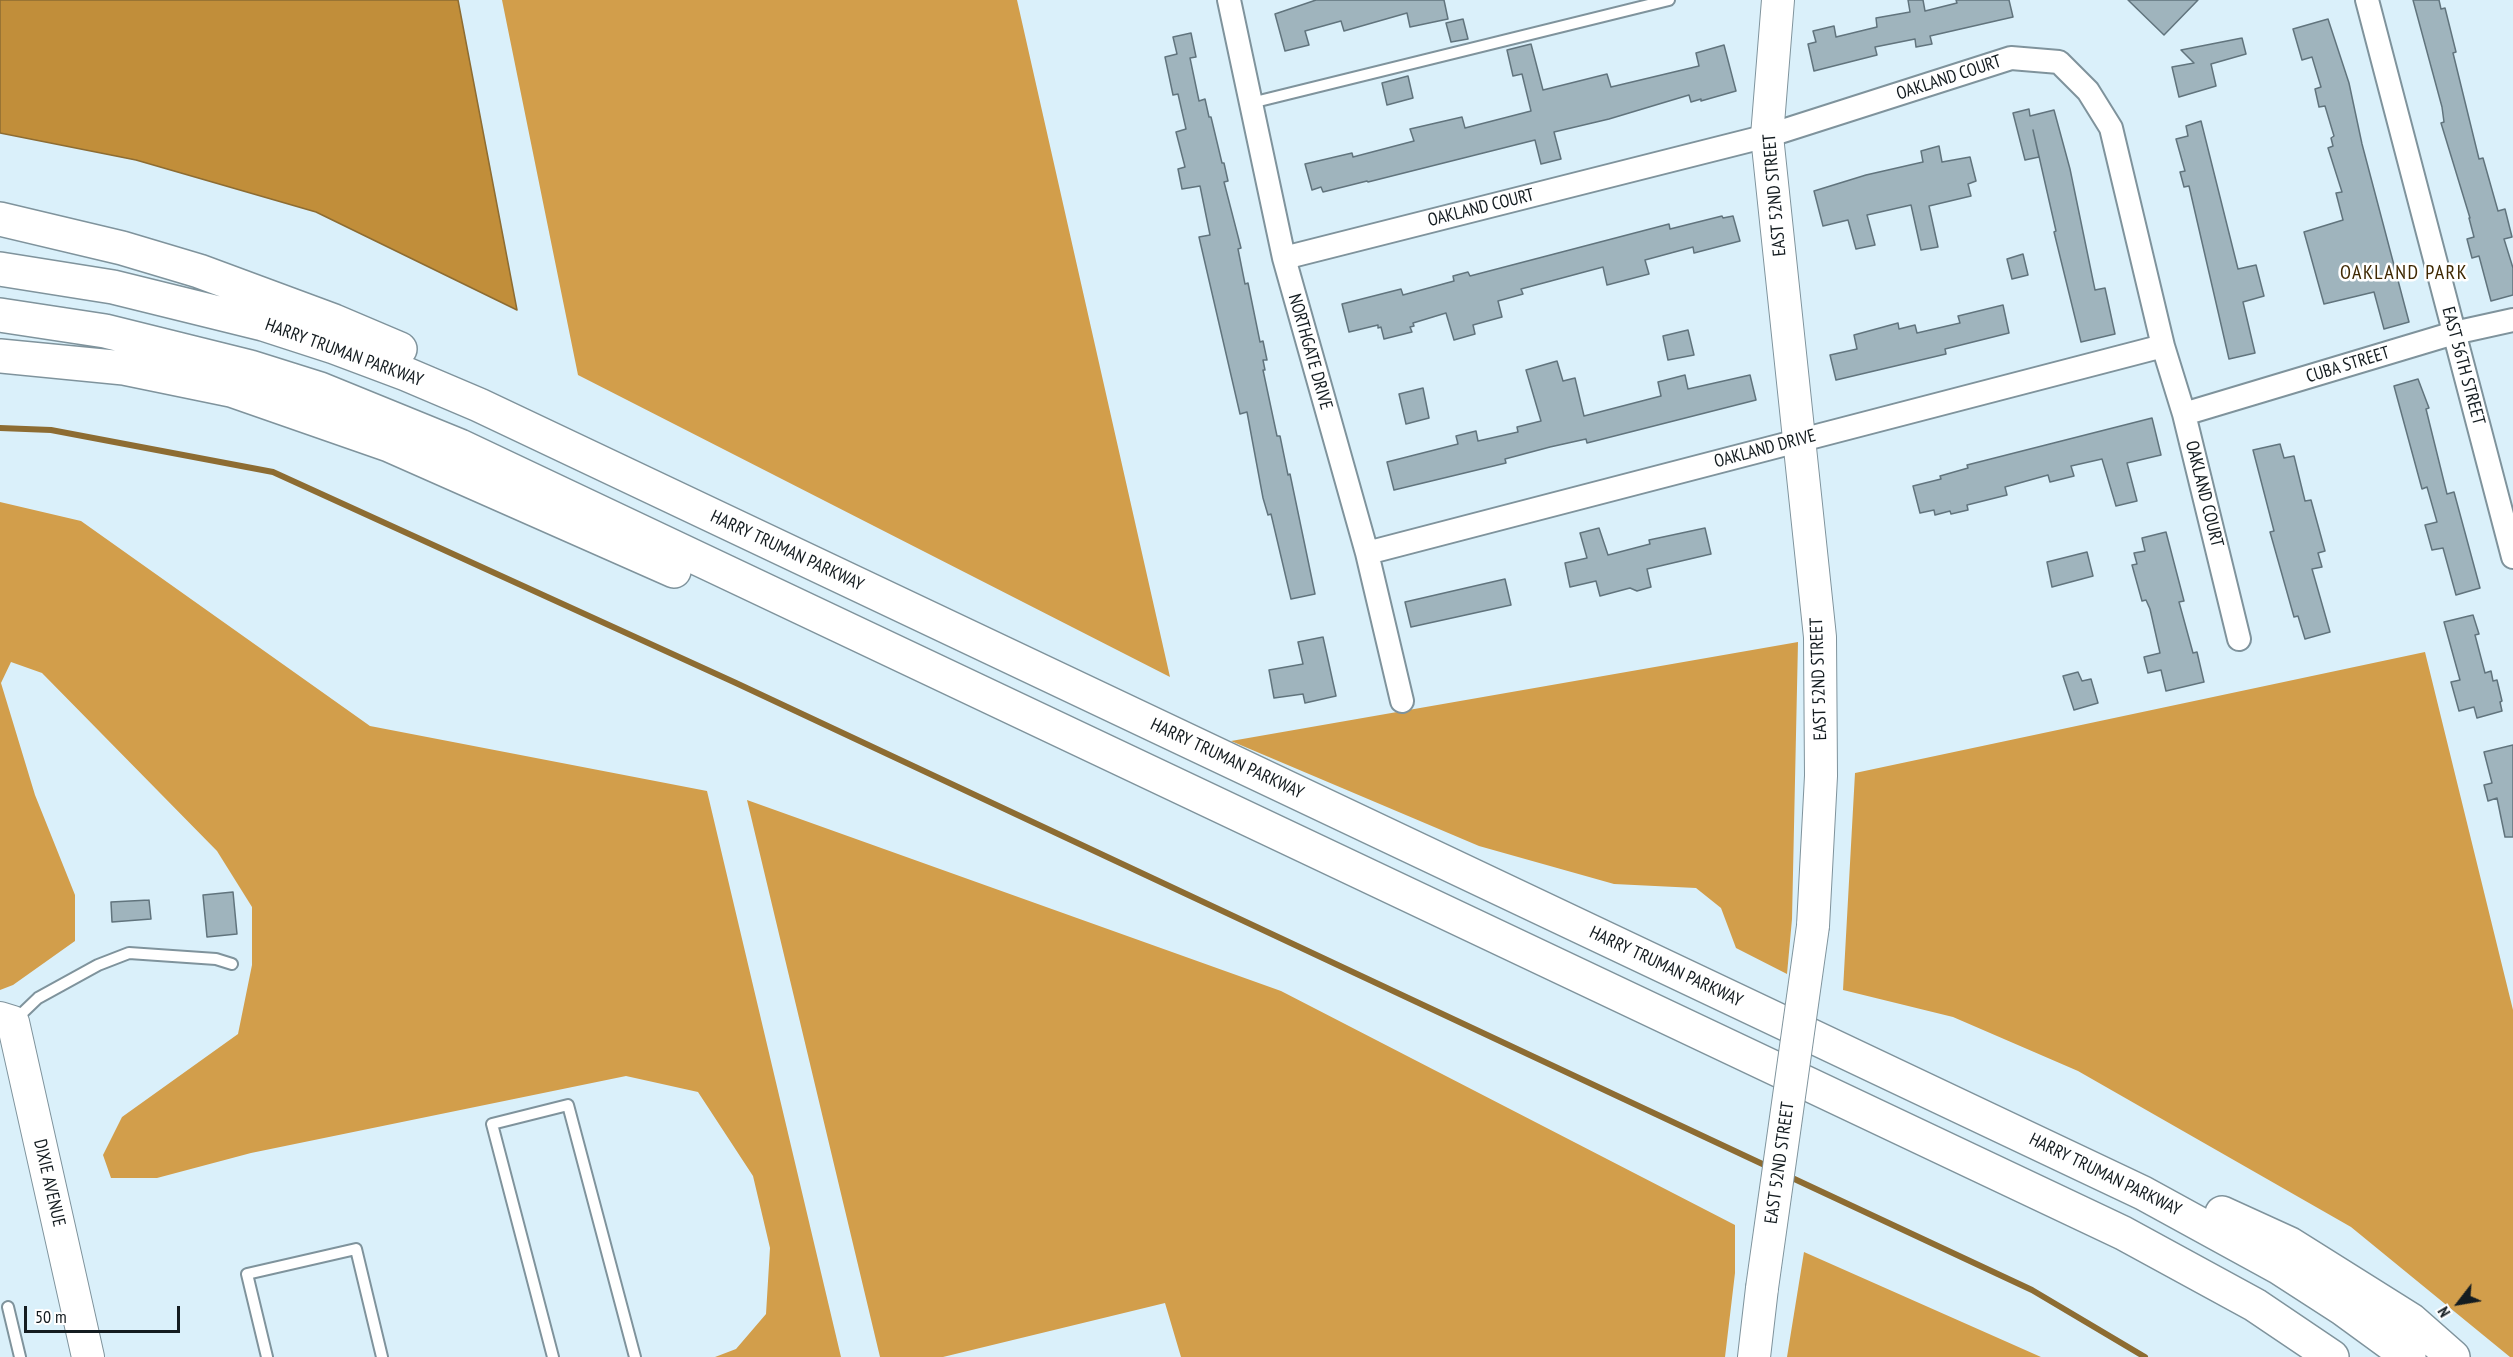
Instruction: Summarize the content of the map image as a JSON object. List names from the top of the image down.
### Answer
{
  "streets": {
    "highway": ["HARRY TRUMAN PARKWAY"],
    "main road": ["EAST 52ND STREET", "DIXIE AVENUE"],
    "street": [
      "OAKLAND COURT",
      "NORTHGATE DRIVE",
      "CUBA STREET",
      "EAST 56TH STREET",
      "OAKLAND DRIVE"
    ]
  },
  "crossings": [
    ["OAKLAND COURT", "EAST 52ND STREET"],
    ["OAKLAND COURT", "NORTHGATE DRIVE"],
    ["OAKLAND COURT", "CUBA STREET"],
    ["OAKLAND COURT", "OAKLAND DRIVE"],
    ["EAST 52ND STREET", "OAKLAND DRIVE"],
    ["NORTHGATE DRIVE", "OAKLAND DRIVE"],
    ["CUBA STREET", "EAST 56TH STREET"]
  ],
  "districts": ["OAKLAND PARK"],
  "scale_bar": "50 m",
  "north": "bottom left"
}
